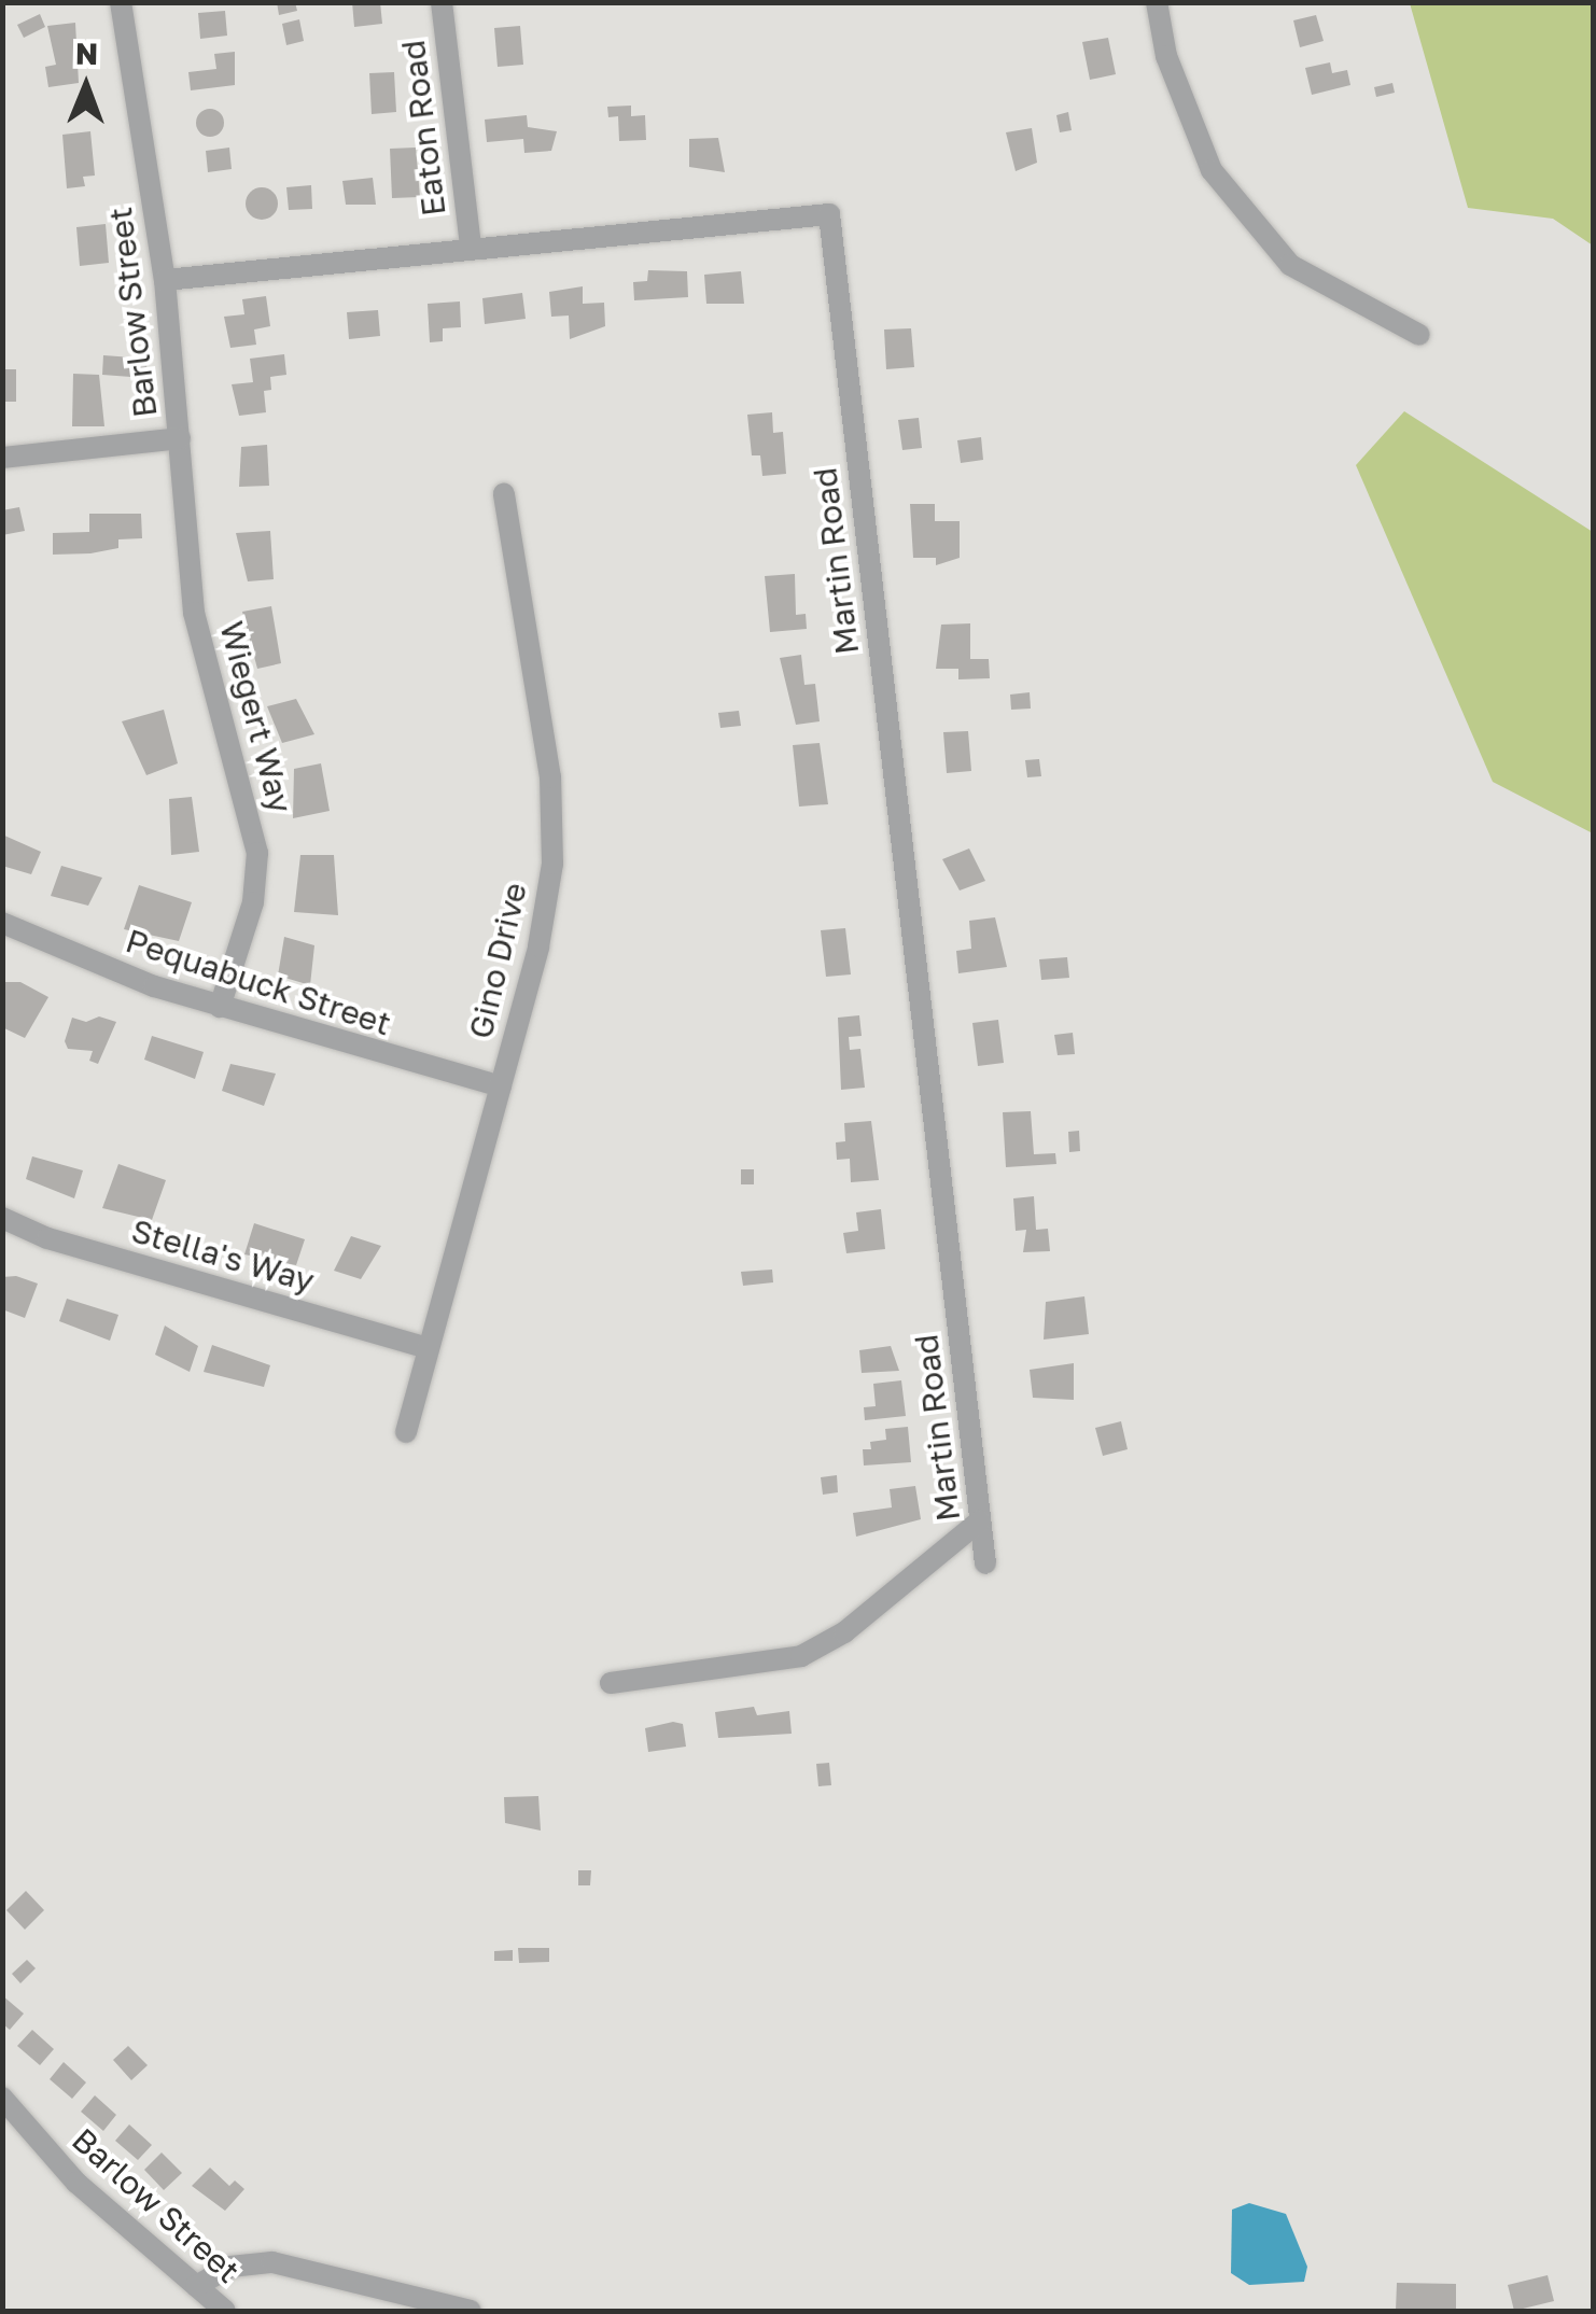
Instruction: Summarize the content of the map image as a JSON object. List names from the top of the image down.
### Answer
{
  "streets": {
    "street": [
      "Eaton Road",
      "Barlow Street",
      "Martin Road",
      "Wiegert Way",
      "Gino Drive",
      "Pequabuck Street",
      "Stella's Way"
    ]
  },
  "crossings": [
    ["Eaton Road", "Martin Road"],
    ["Barlow Street", "Martin Road"],
    ["Barlow Street", "Wiegert Way"],
    ["Wiegert Way", "Pequabuck Street"],
    ["Gino Drive", "Pequabuck Street"],
    ["Gino Drive", "Stella's Way"]
  ],
  "north": "top"
}
